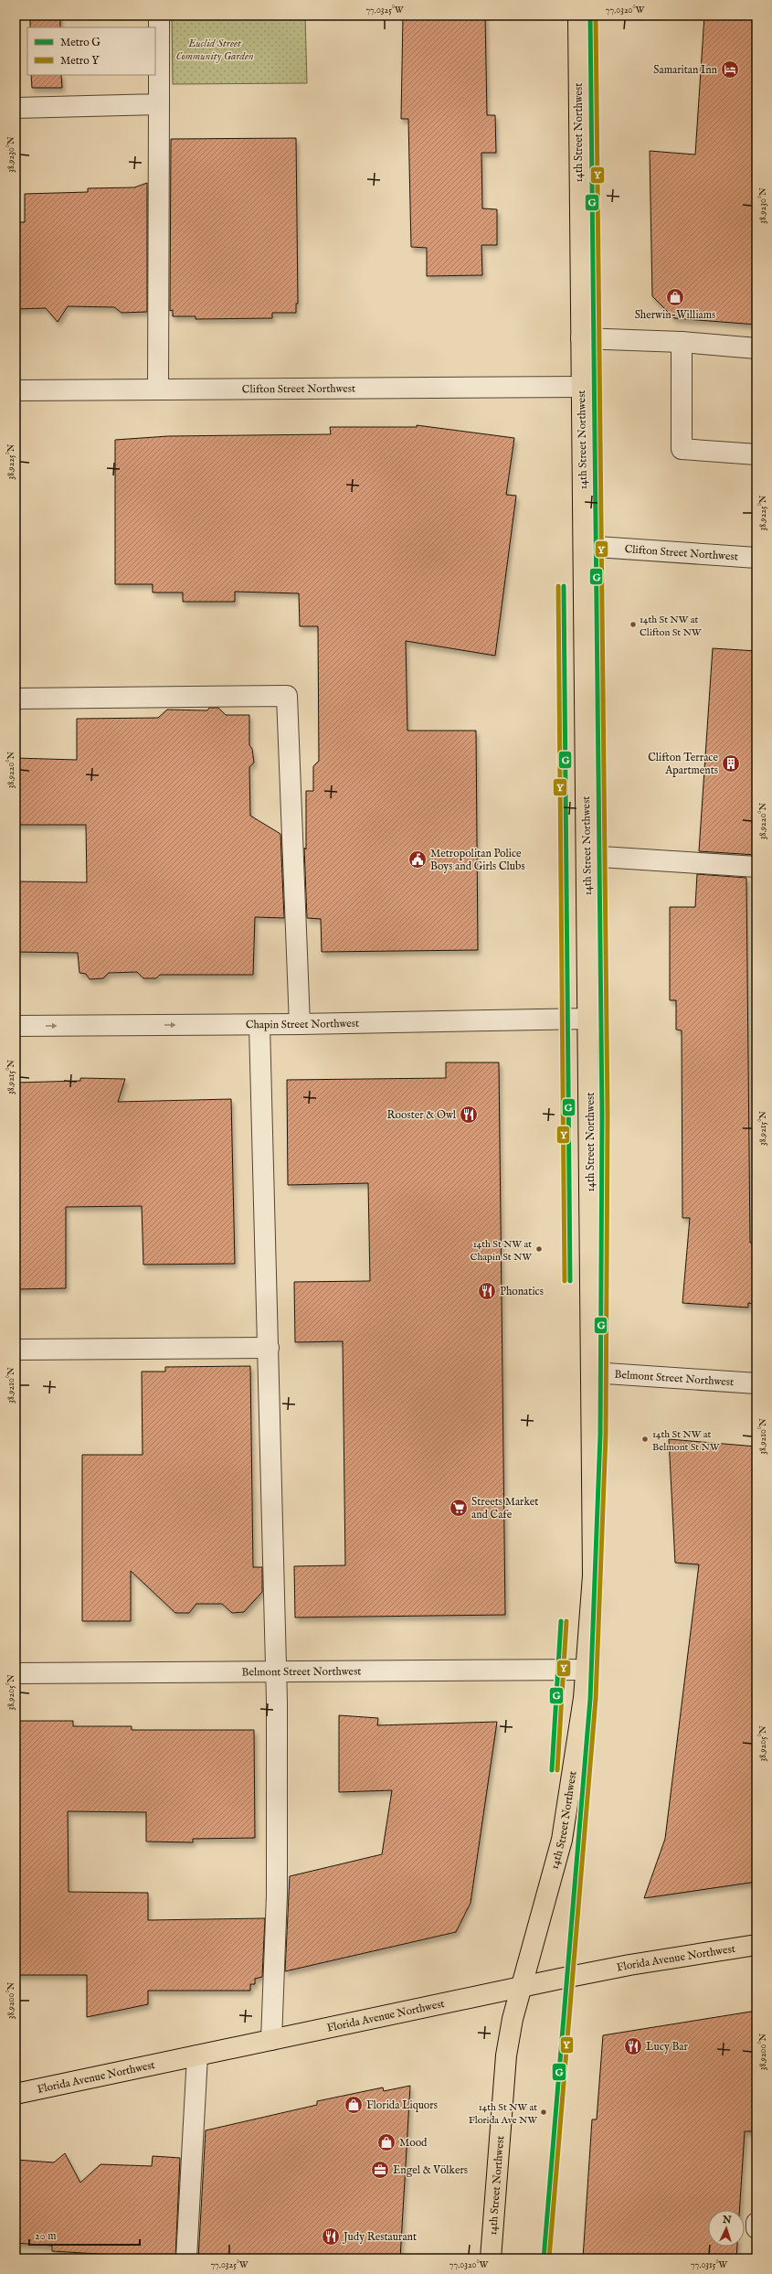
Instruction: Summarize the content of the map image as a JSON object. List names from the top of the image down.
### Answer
{
  "streets": {
    "main road": ["14th Street Northwest", "Florida Avenue Northwest"],
    "street": ["Clifton Street Northwest", "Chapin Street Northwest", "Belmont Street Northwest"]
  },
  "crossings": [
    ["14th Street Northwest", "Clifton Street Northwest"],
    ["14th Street Northwest", "Chapin Street Northwest"],
    ["14th Street Northwest", "Belmont Street Northwest"],
    ["14th Street Northwest", "Florida Avenue Northwest"]
  ],
  "one_way": ["Chapin Street Northwest"],
  "parks": ["Euclid Street Community Garden"],
  "places": {
    "hotel": ["Samaritan Inn"],
    "shop": ["Sherwin-Williams", "Florida Liquors", "Mood"],
    "other": [
      "14th St NW at Clifton St NW",
      "14th St NW at Chapin St NW",
      "14th St NW at Belmont St NW",
      "14th St NW at Florida Ave NW"
    ],
    "building": ["Clifton Terrace Apartments"],
    "public building": ["Metropolitan Police Boys and Girls Clubs"],
    "restaurant": [
      "Rooster & Owl",
      "Phonatics",
      "Lucy Bar",
      "Judy Restaurant"
    ],
    "supermarket": ["Streets Market and Cafe"],
    "office": ["Engel & Völkers"]
  },
  "lines": ["metro line G", "metro line Y"],
  "legend": ["Metro G", "Metro Y"],
  "scale_bar": "20 m",
  "north": "top",
  "coordinates": [
    "77.0325°W",
    "77.0320°W",
    "38.9230°N",
    "38.9225°N",
    "38.9220°N",
    "38.9215°N",
    "38.9210°N",
    "38.9205°N",
    "38.9200°N",
    "77.0315°W"
  ]
}
